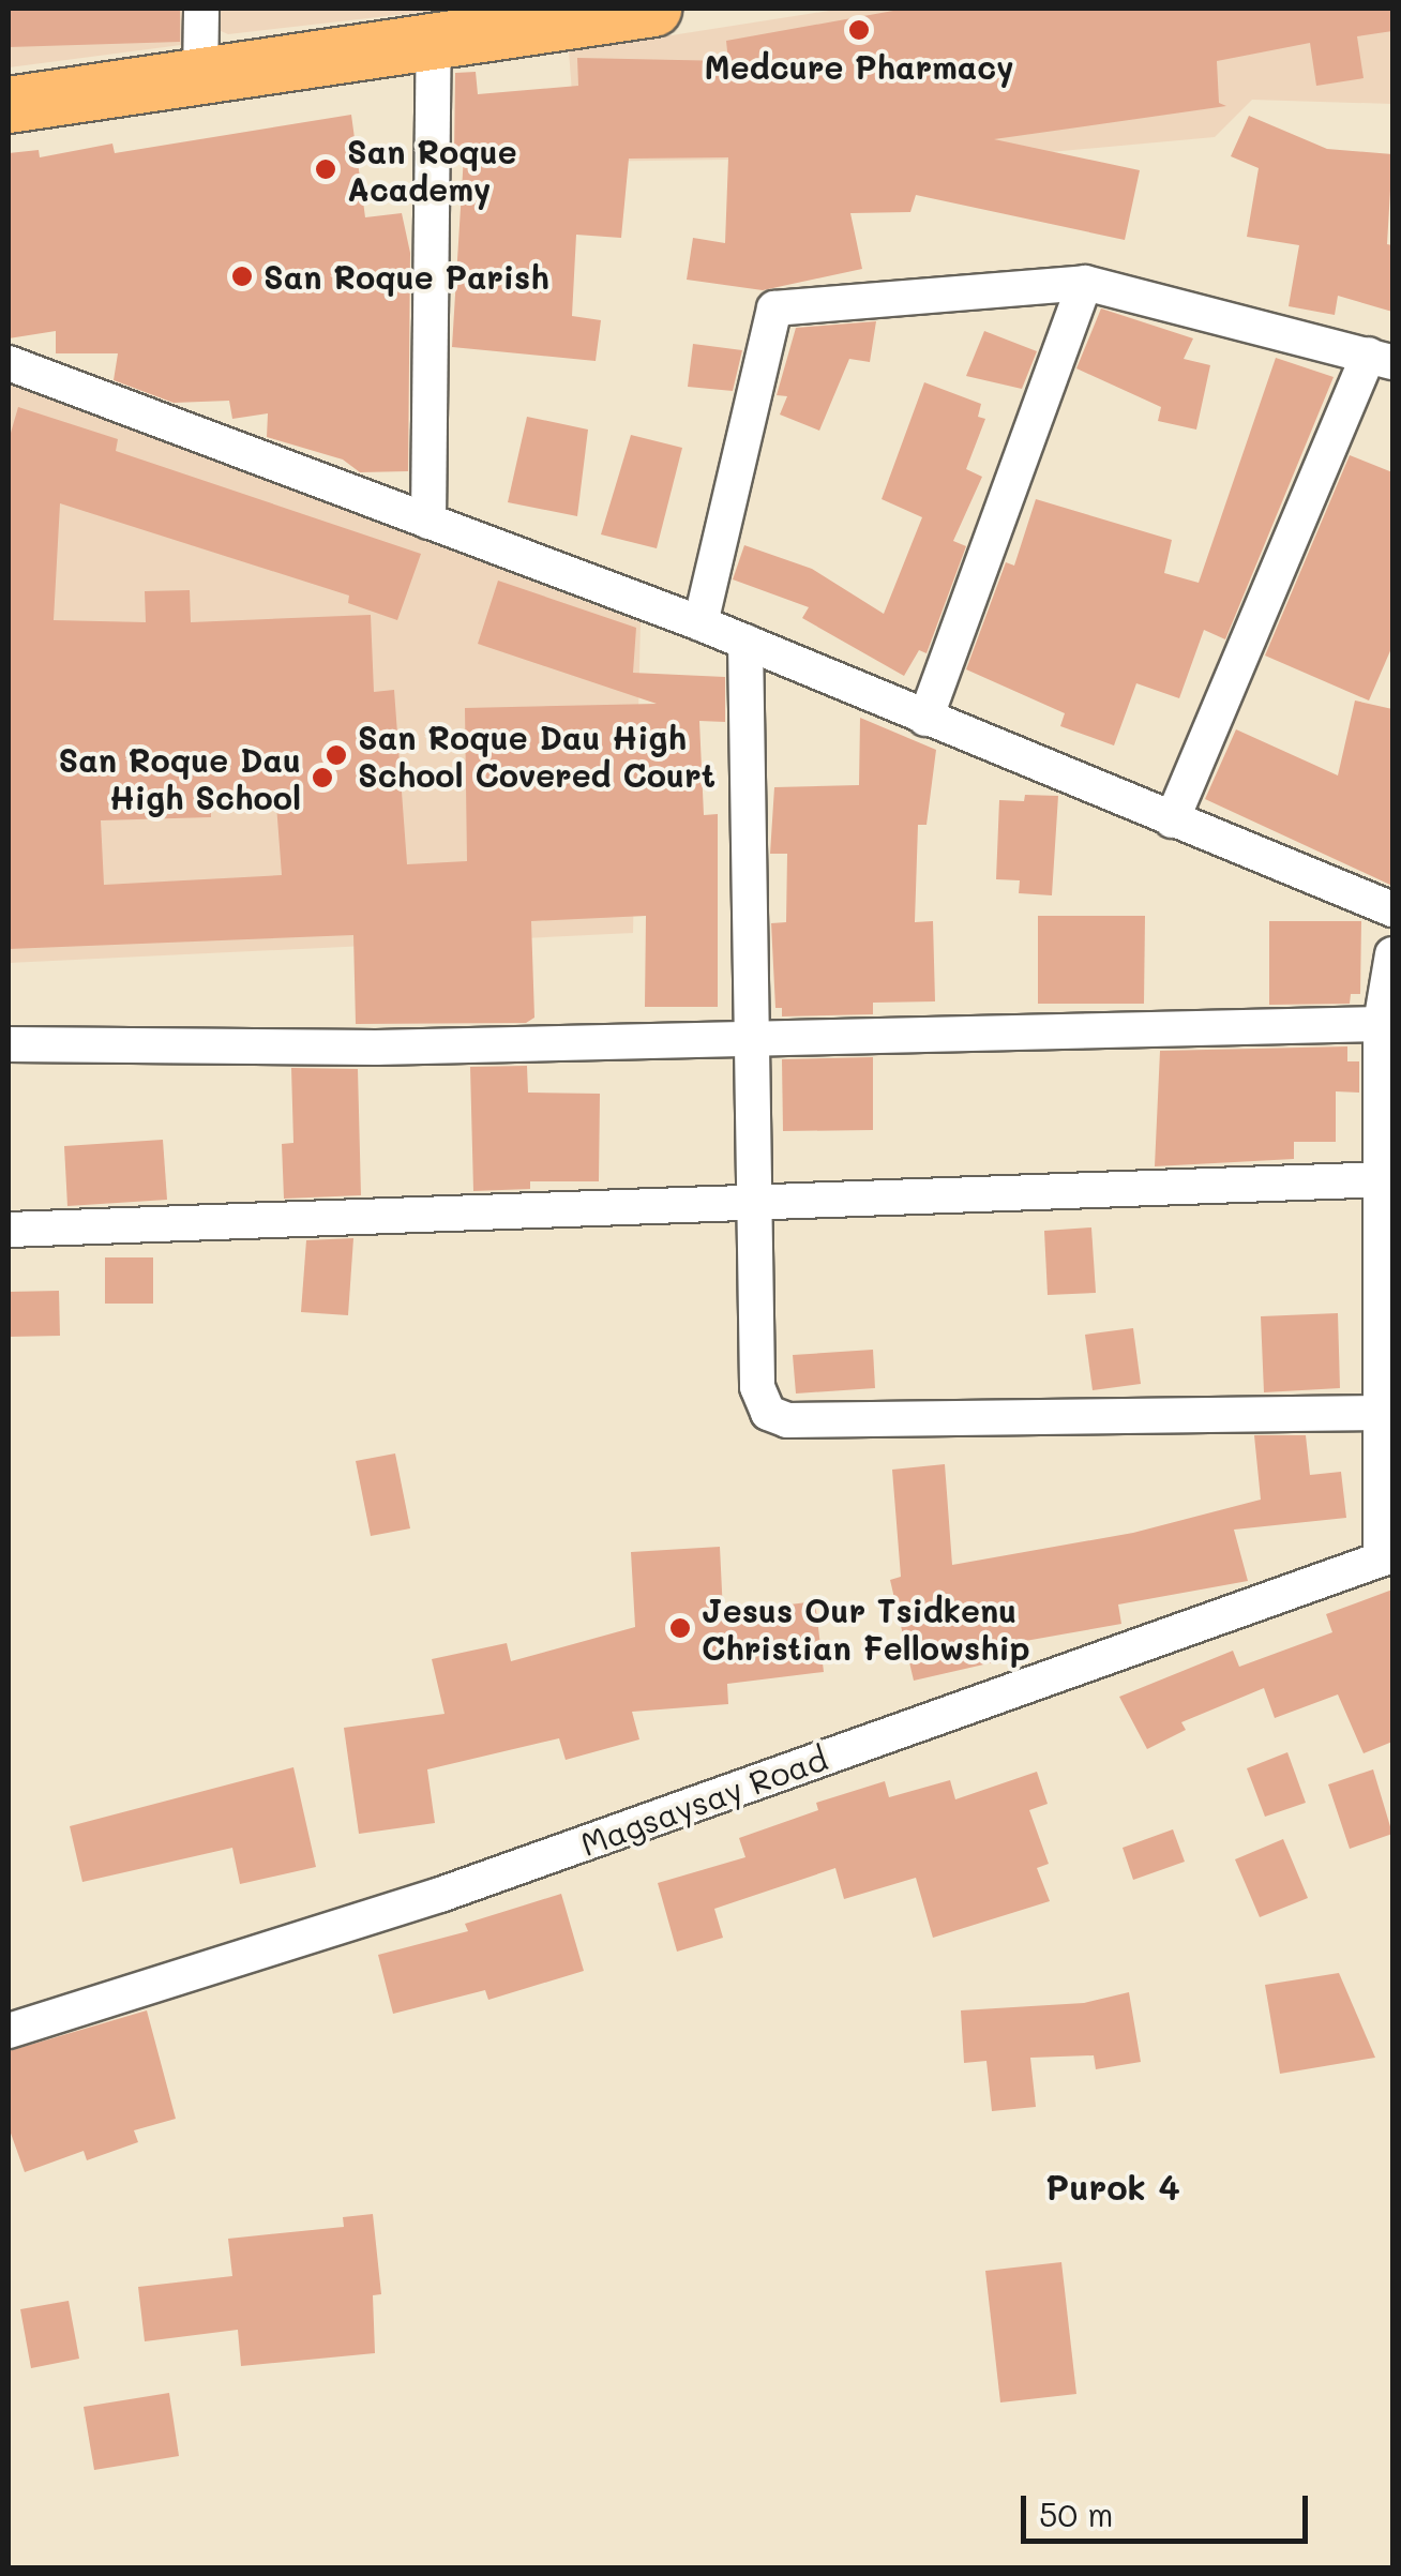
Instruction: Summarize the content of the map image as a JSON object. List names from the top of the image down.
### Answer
{
  "streets": {
    "street": ["Magsaysay Road"]
  },
  "districts": ["Purok 4"],
  "places": [
    "Medcure Pharmacy",
    "San Roque Academy",
    "San Roque Parish",
    "San Roque Dau High School Covered Court",
    "San Roque Dau High School",
    "Jesus Our Tsidkenu Christian Fellowship"
  ],
  "scale_bar": "50 m"
}
